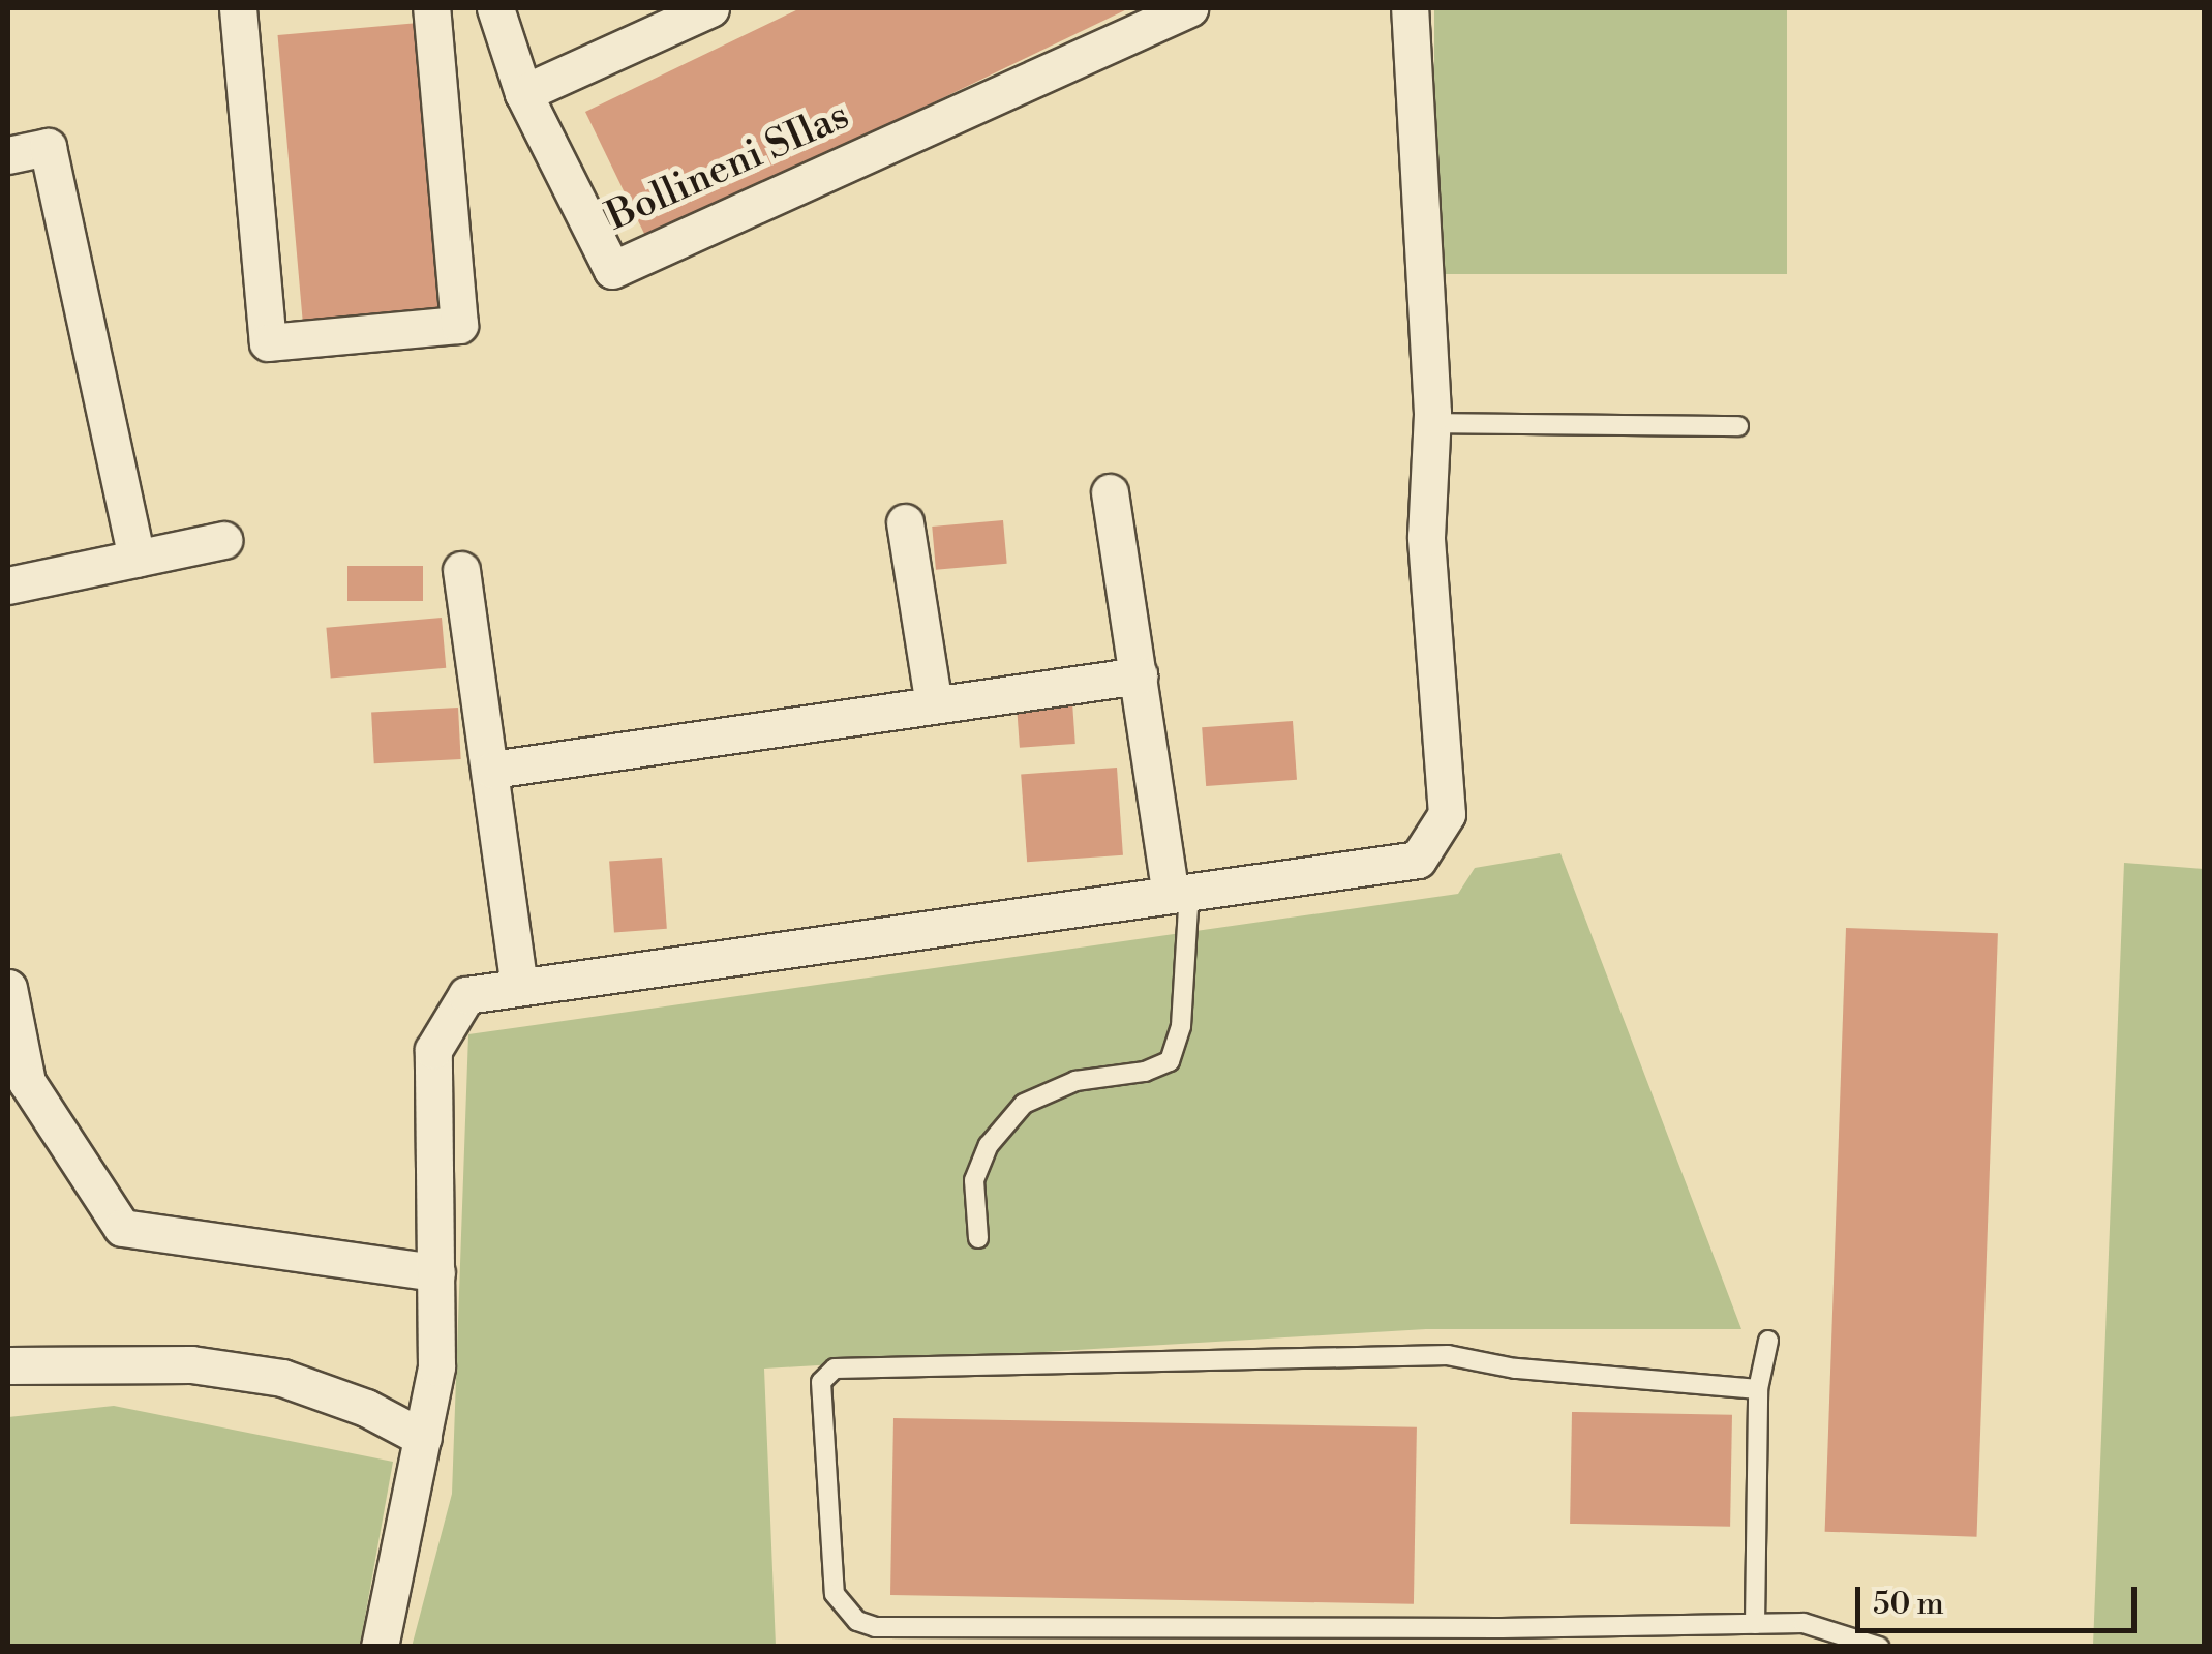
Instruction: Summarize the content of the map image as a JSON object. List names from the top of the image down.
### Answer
{
  "streets": {
    "street": ["Bollineni SIlas"]
  },
  "scale_bar": "50 m"
}
